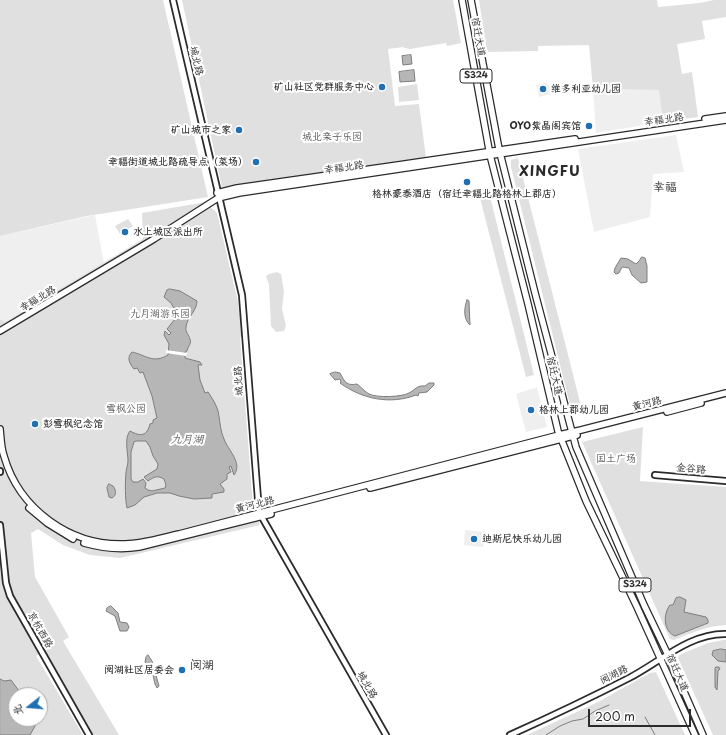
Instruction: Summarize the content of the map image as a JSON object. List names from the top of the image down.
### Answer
{
  "streets": {
    "main road": [
      "宿迁大道",
      "S324",
      "幸福北路",
      "黄河路",
      "黄河北路"
    ],
    "street": [
      "城北路",
      "金谷路",
      "京杭西路",
      "阅湖路"
    ]
  },
  "crossings": [
    ["宿迁大道", "幸福北路"],
    ["宿迁大道", "黄河路"],
    ["宿迁大道", "黄河北路"],
    ["宿迁大道", "阅湖路"],
    ["城北路", "幸福北路"],
    ["城北路", "黄河北路"],
    ["黄河路", "黄河北路"]
  ],
  "districts": ["XINGFU", "幸福", "阅湖"],
  "water": ["九月湖"],
  "parks": [
    "城北亲子乐园",
    "九月湖游乐园",
    "雪枫公园",
    "国土广场"
  ],
  "places": [
    "矿山社区党群服务中心",
    "维多利亚幼儿园",
    "OYO紫晶阁宾馆",
    "矿山城市之家",
    "幸福街道城北路疏导点（菜场）",
    "格林豪泰酒店（宿迁幸福北路格林上郡店）",
    "水上城区派出所",
    "格林上郡幼儿园",
    "彭雪枫纪念馆",
    "迪斯尼快乐幼儿园",
    "阅湖社区居委会"
  ],
  "scale_bar": "200 m",
  "north": "left"
}
